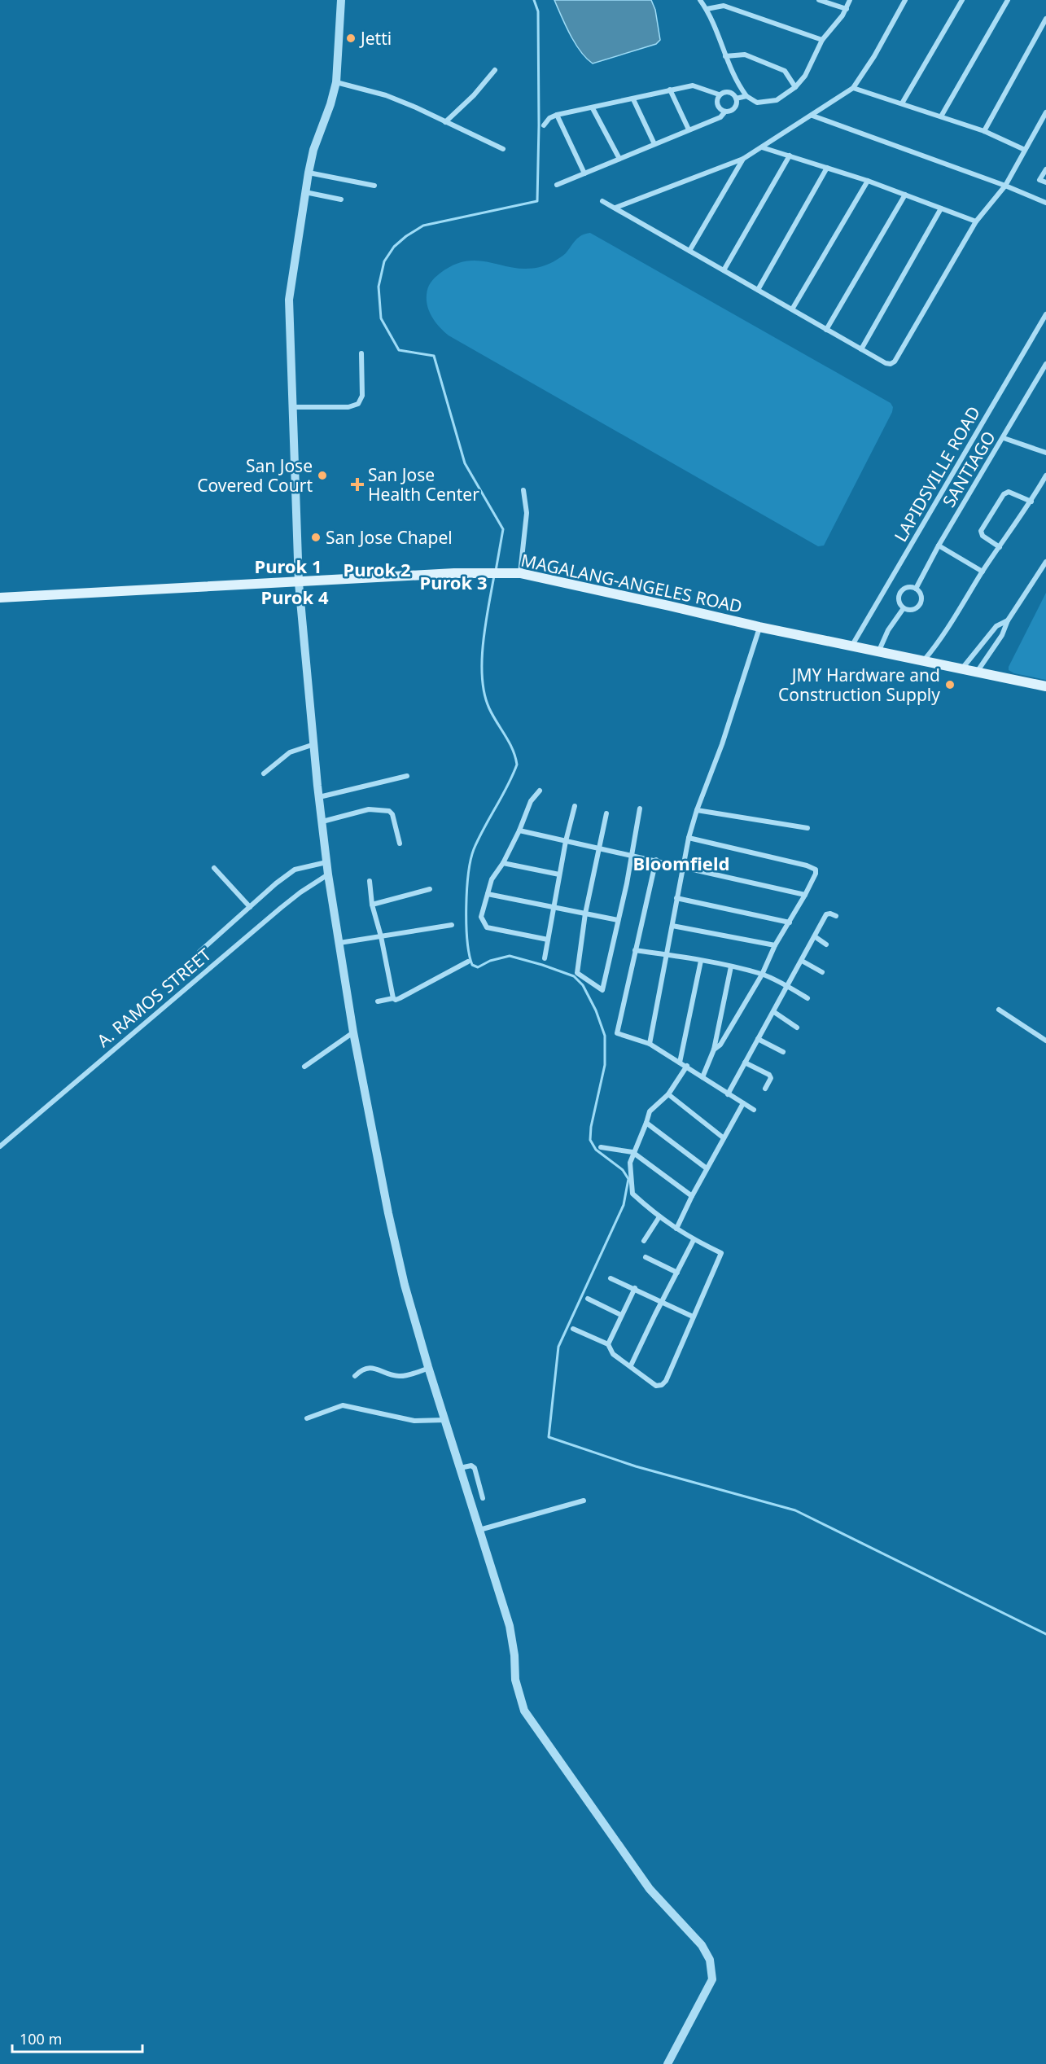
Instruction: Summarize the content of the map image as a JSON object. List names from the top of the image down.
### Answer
{
  "streets": {
    "main road": ["MAGALANG-ANGELES ROAD"],
    "street": ["SANTIAGO", "LAPIDSVILLE ROAD", "A. RAMOS STREET"]
  },
  "crossings": [
    ["SANTIAGO", "MAGALANG-ANGELES ROAD"],
    ["LAPIDSVILLE ROAD", "MAGALANG-ANGELES ROAD"]
  ],
  "districts": [
    "Purok 1",
    "Purok 2",
    "Purok 3",
    "Purok 4",
    "Bloomfield"
  ],
  "places": {
    "other": [
      "Jetti",
      "San Jose Covered Court",
      "San Jose Chapel",
      "JMY Hardware and Construction Supply"
    ],
    "health": ["San Jose Health Center"]
  },
  "scale_bar": "100 m"
}
